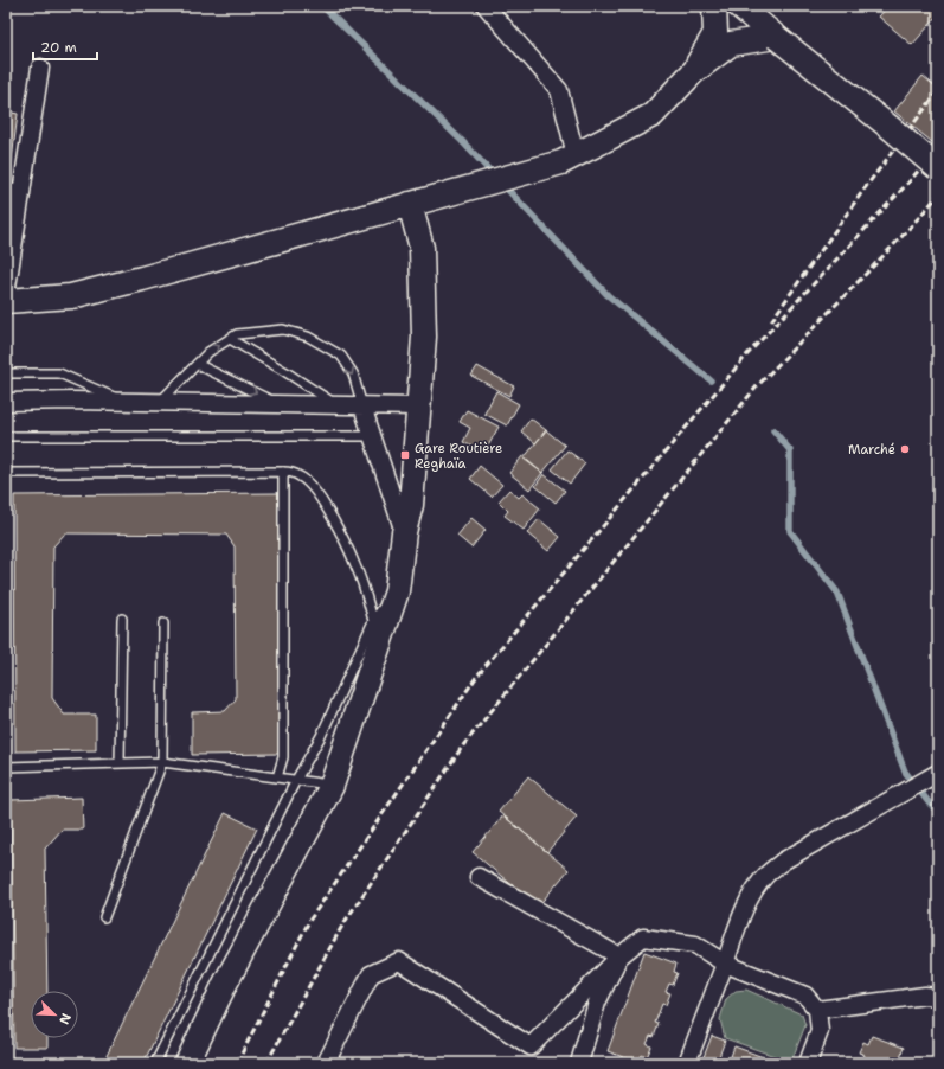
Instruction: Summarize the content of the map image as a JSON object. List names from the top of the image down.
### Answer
{
  "places": {
    "other": ["Marché"],
    "transit": ["Gare Routière Reghaïa"]
  },
  "scale_bar": "20 m",
  "north": "bottom right"
}
